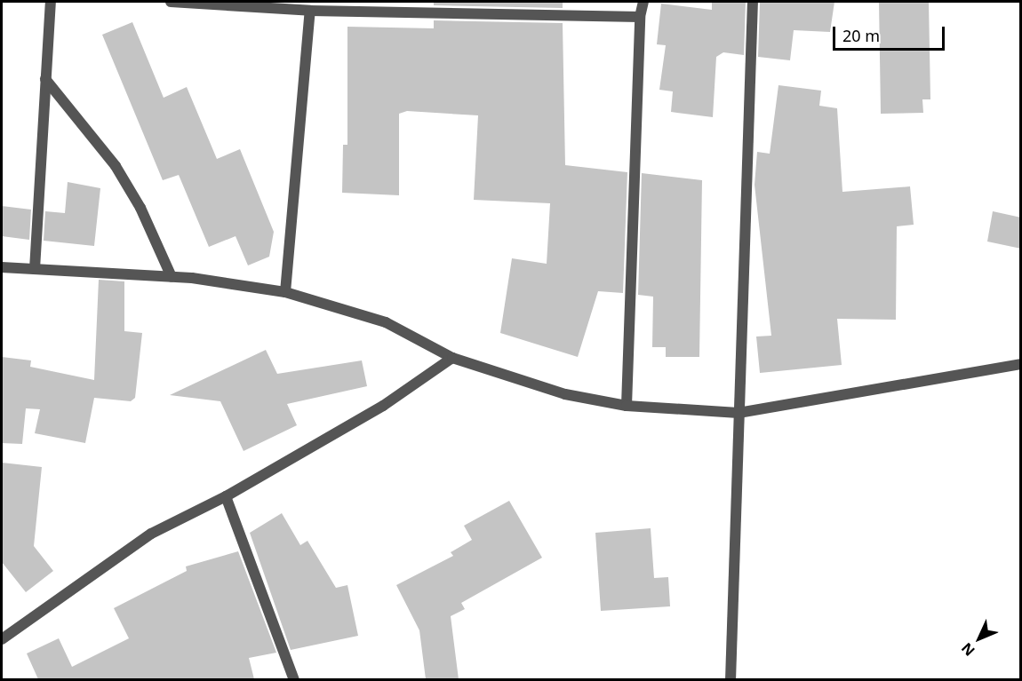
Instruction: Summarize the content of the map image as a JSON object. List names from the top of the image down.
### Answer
{
  "scale_bar": "20 m",
  "north": "bottom left"
}
